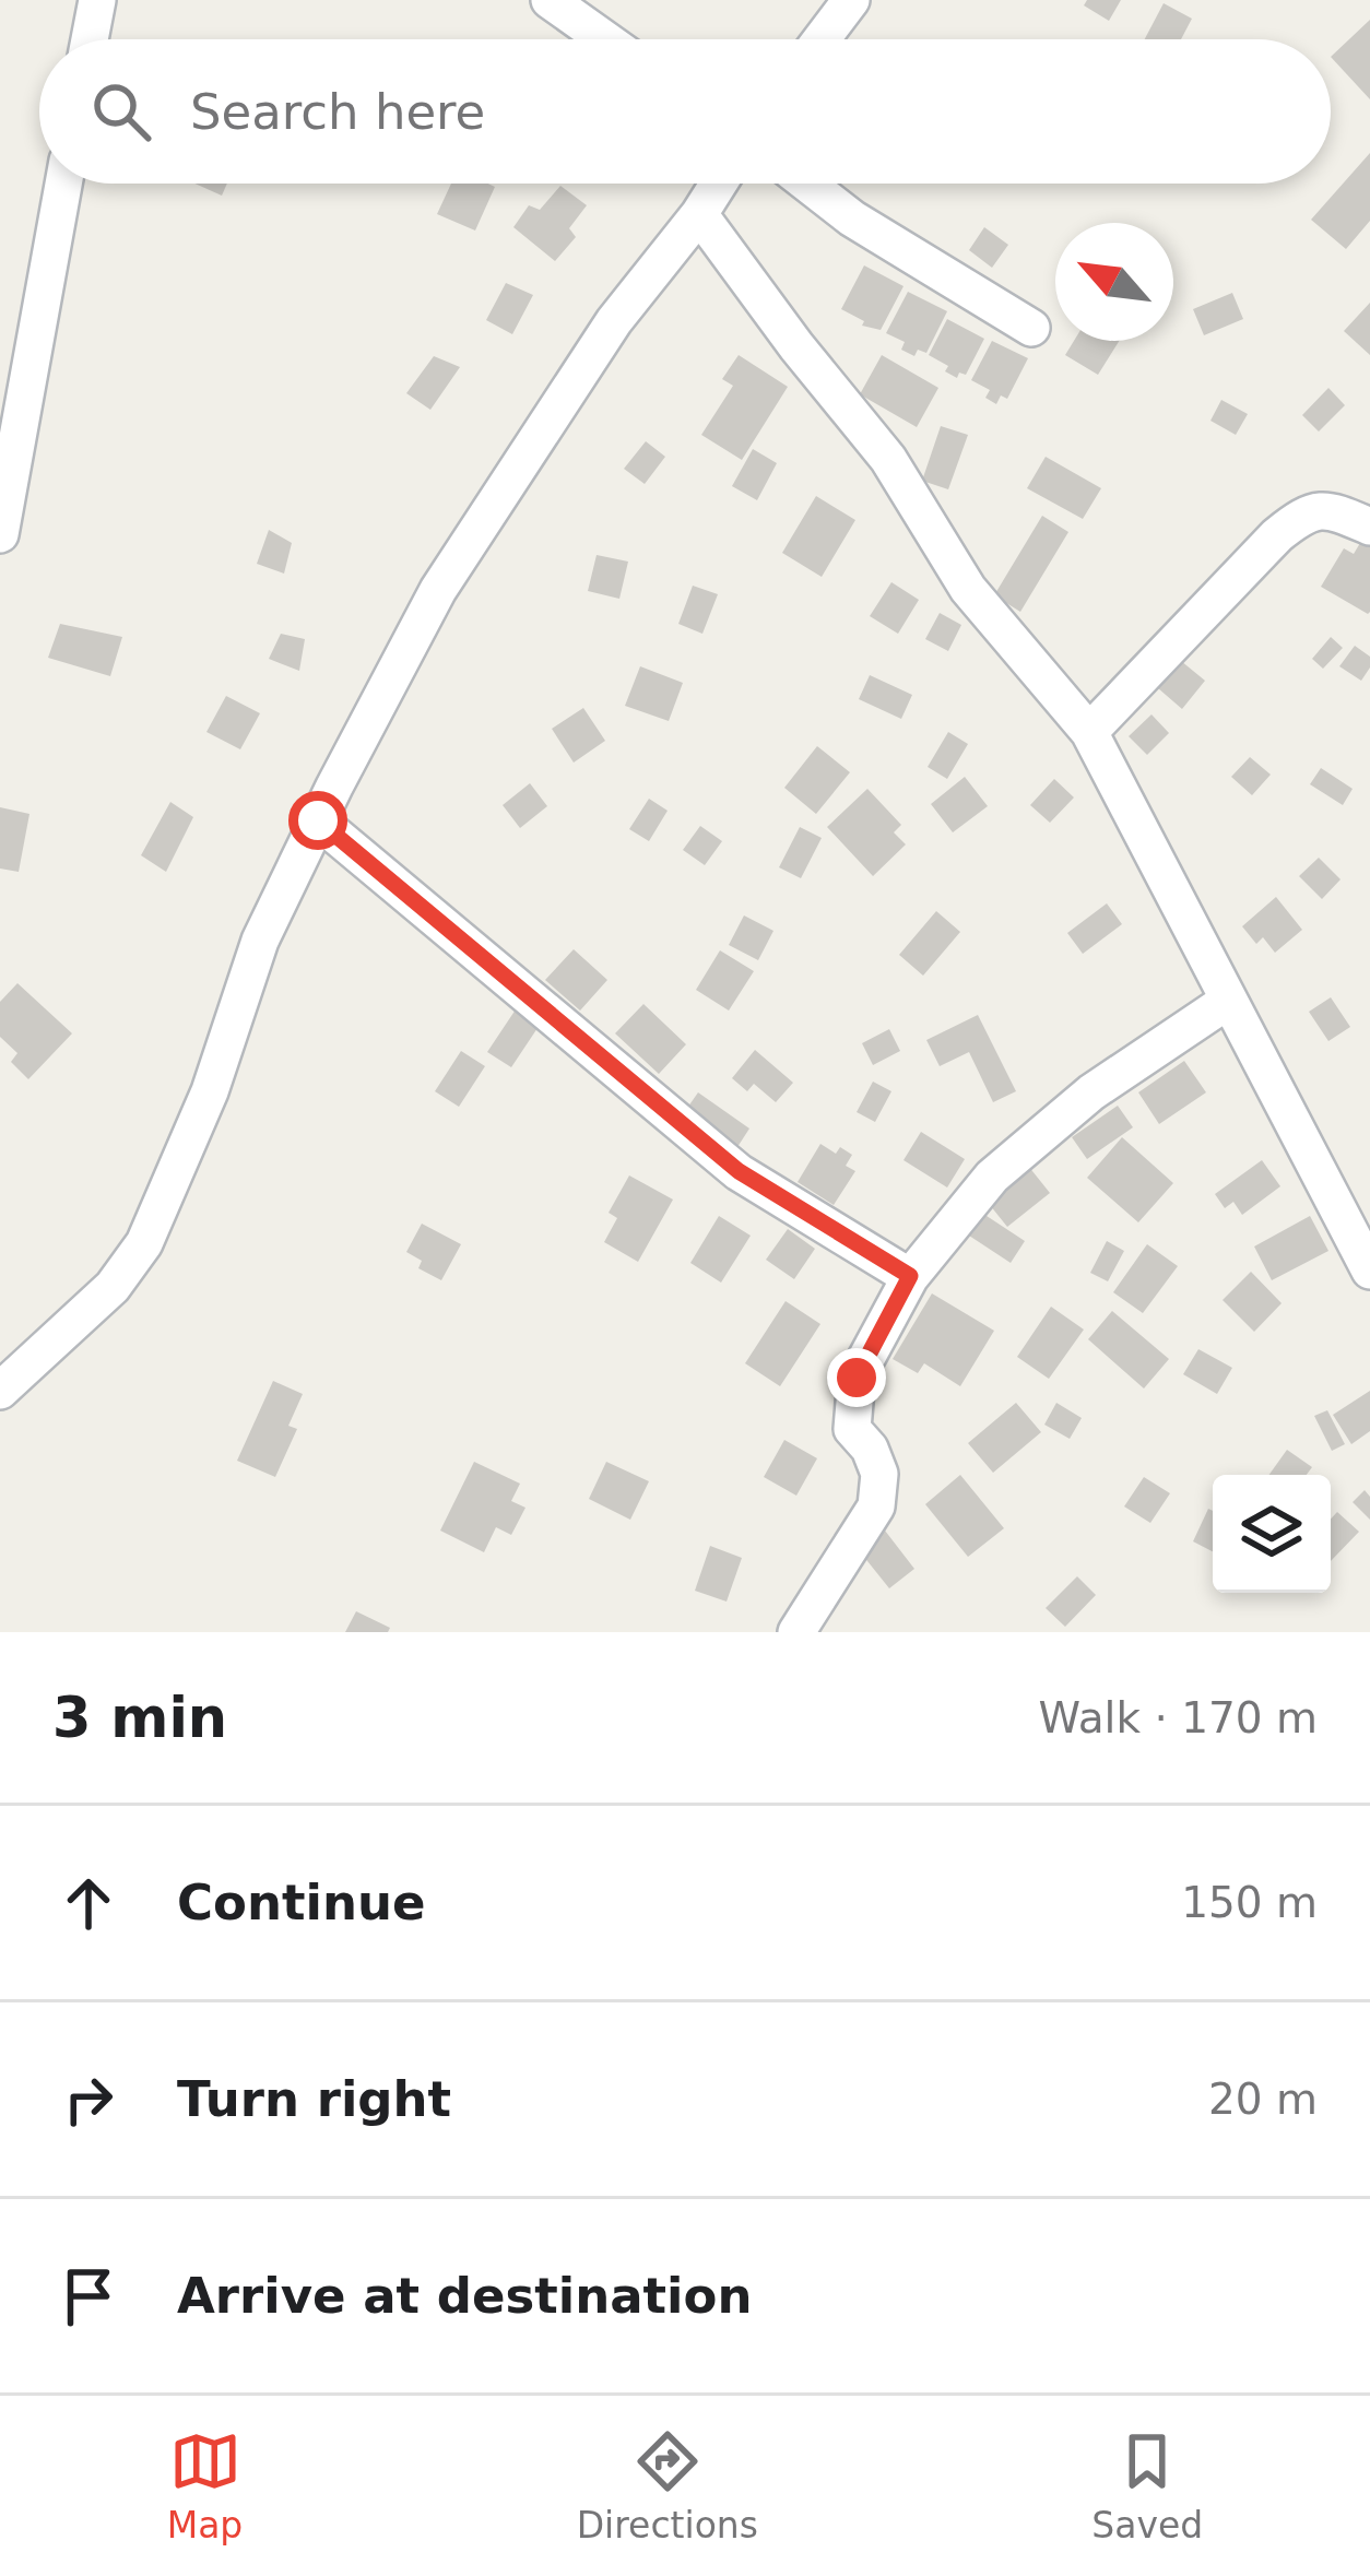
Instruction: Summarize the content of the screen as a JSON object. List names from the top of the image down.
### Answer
{
  "north": "top left",
  "page": {
    "search": "Search here",
    "heading": ["3 min", "Walk · 170 m"],
    "list": [
      ["Continue", "150 m"],
      ["Turn right", "20 m"],
      "Arrive at destination"
    ],
    "nav": ["Map", "Directions", "Saved"]
  }
}
